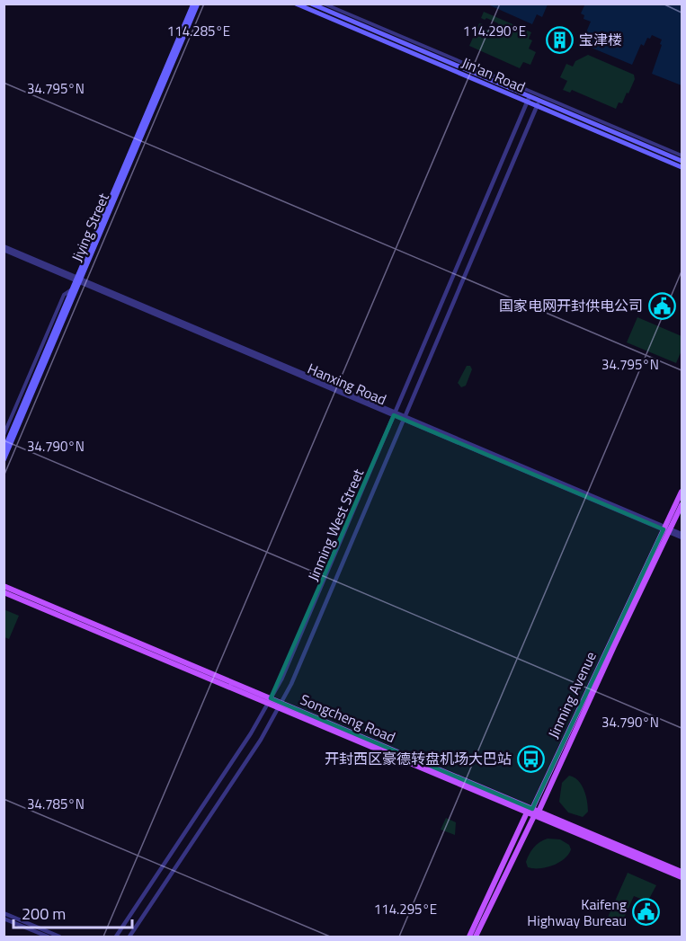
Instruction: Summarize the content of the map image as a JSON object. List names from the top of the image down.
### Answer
{
  "streets": {
    "main road": [
      "Jin'an Road",
      "Jiying Street",
      "Jinming Avenue",
      "Songcheng Road"
    ],
    "street": ["Hanxing Road", "Jinming West Street"]
  },
  "crossings": [
    ["Jin'an Road", "Jinming West Street"],
    ["Jiying Street", "Hanxing Road"],
    ["Hanxing Road", "Jinming West Street"],
    ["Hanxing Road", "Jinming Avenue"],
    ["Jinming West Street", "Songcheng Road"],
    ["Jinming Avenue", "Songcheng Road"]
  ],
  "places": {
    "building": ["宝津楼"],
    "public building": ["国家电网开封供电公司", "Kaifeng Highway Bureau"],
    "bus stop": ["开封西区豪德转盘机场大巴站"]
  },
  "scale_bar": "200 m",
  "coordinates": [
    "114.285°E",
    "114.290°E",
    "34.795°N",
    "34.790°N",
    "34.785°N",
    "114.295°E"
  ]
}
